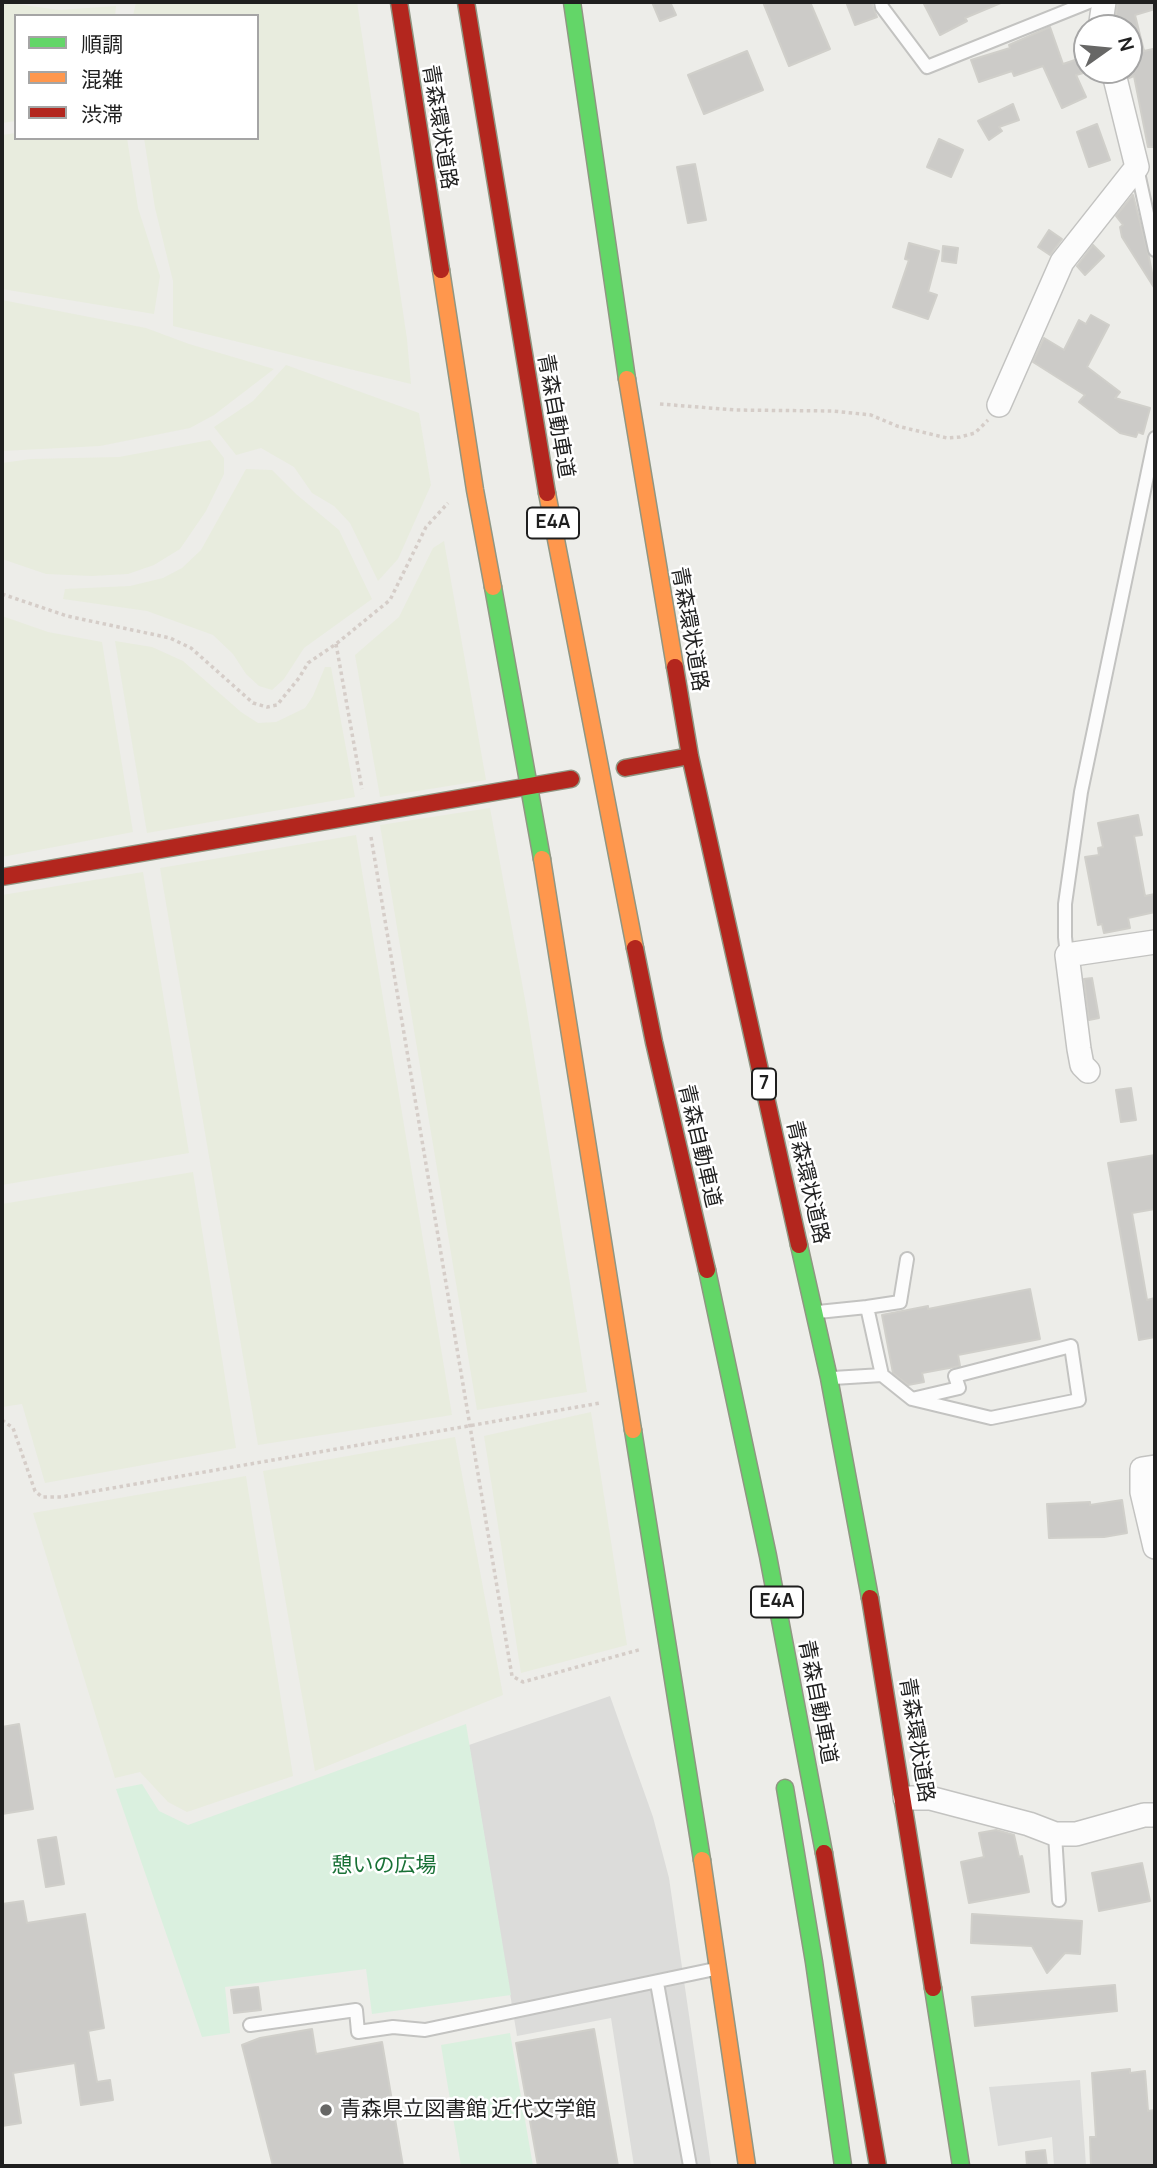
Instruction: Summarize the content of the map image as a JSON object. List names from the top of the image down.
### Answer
{
  "streets": {
    "main road": [
      "青森環状道路",
      "青森自動車道",
      "E4A",
      "7"
    ]
  },
  "parks": ["憩いの広場"],
  "places": ["青森県立図書館 近代文学館"],
  "legend": ["順調", "混雑", "渋滞"],
  "north": "right"
}
